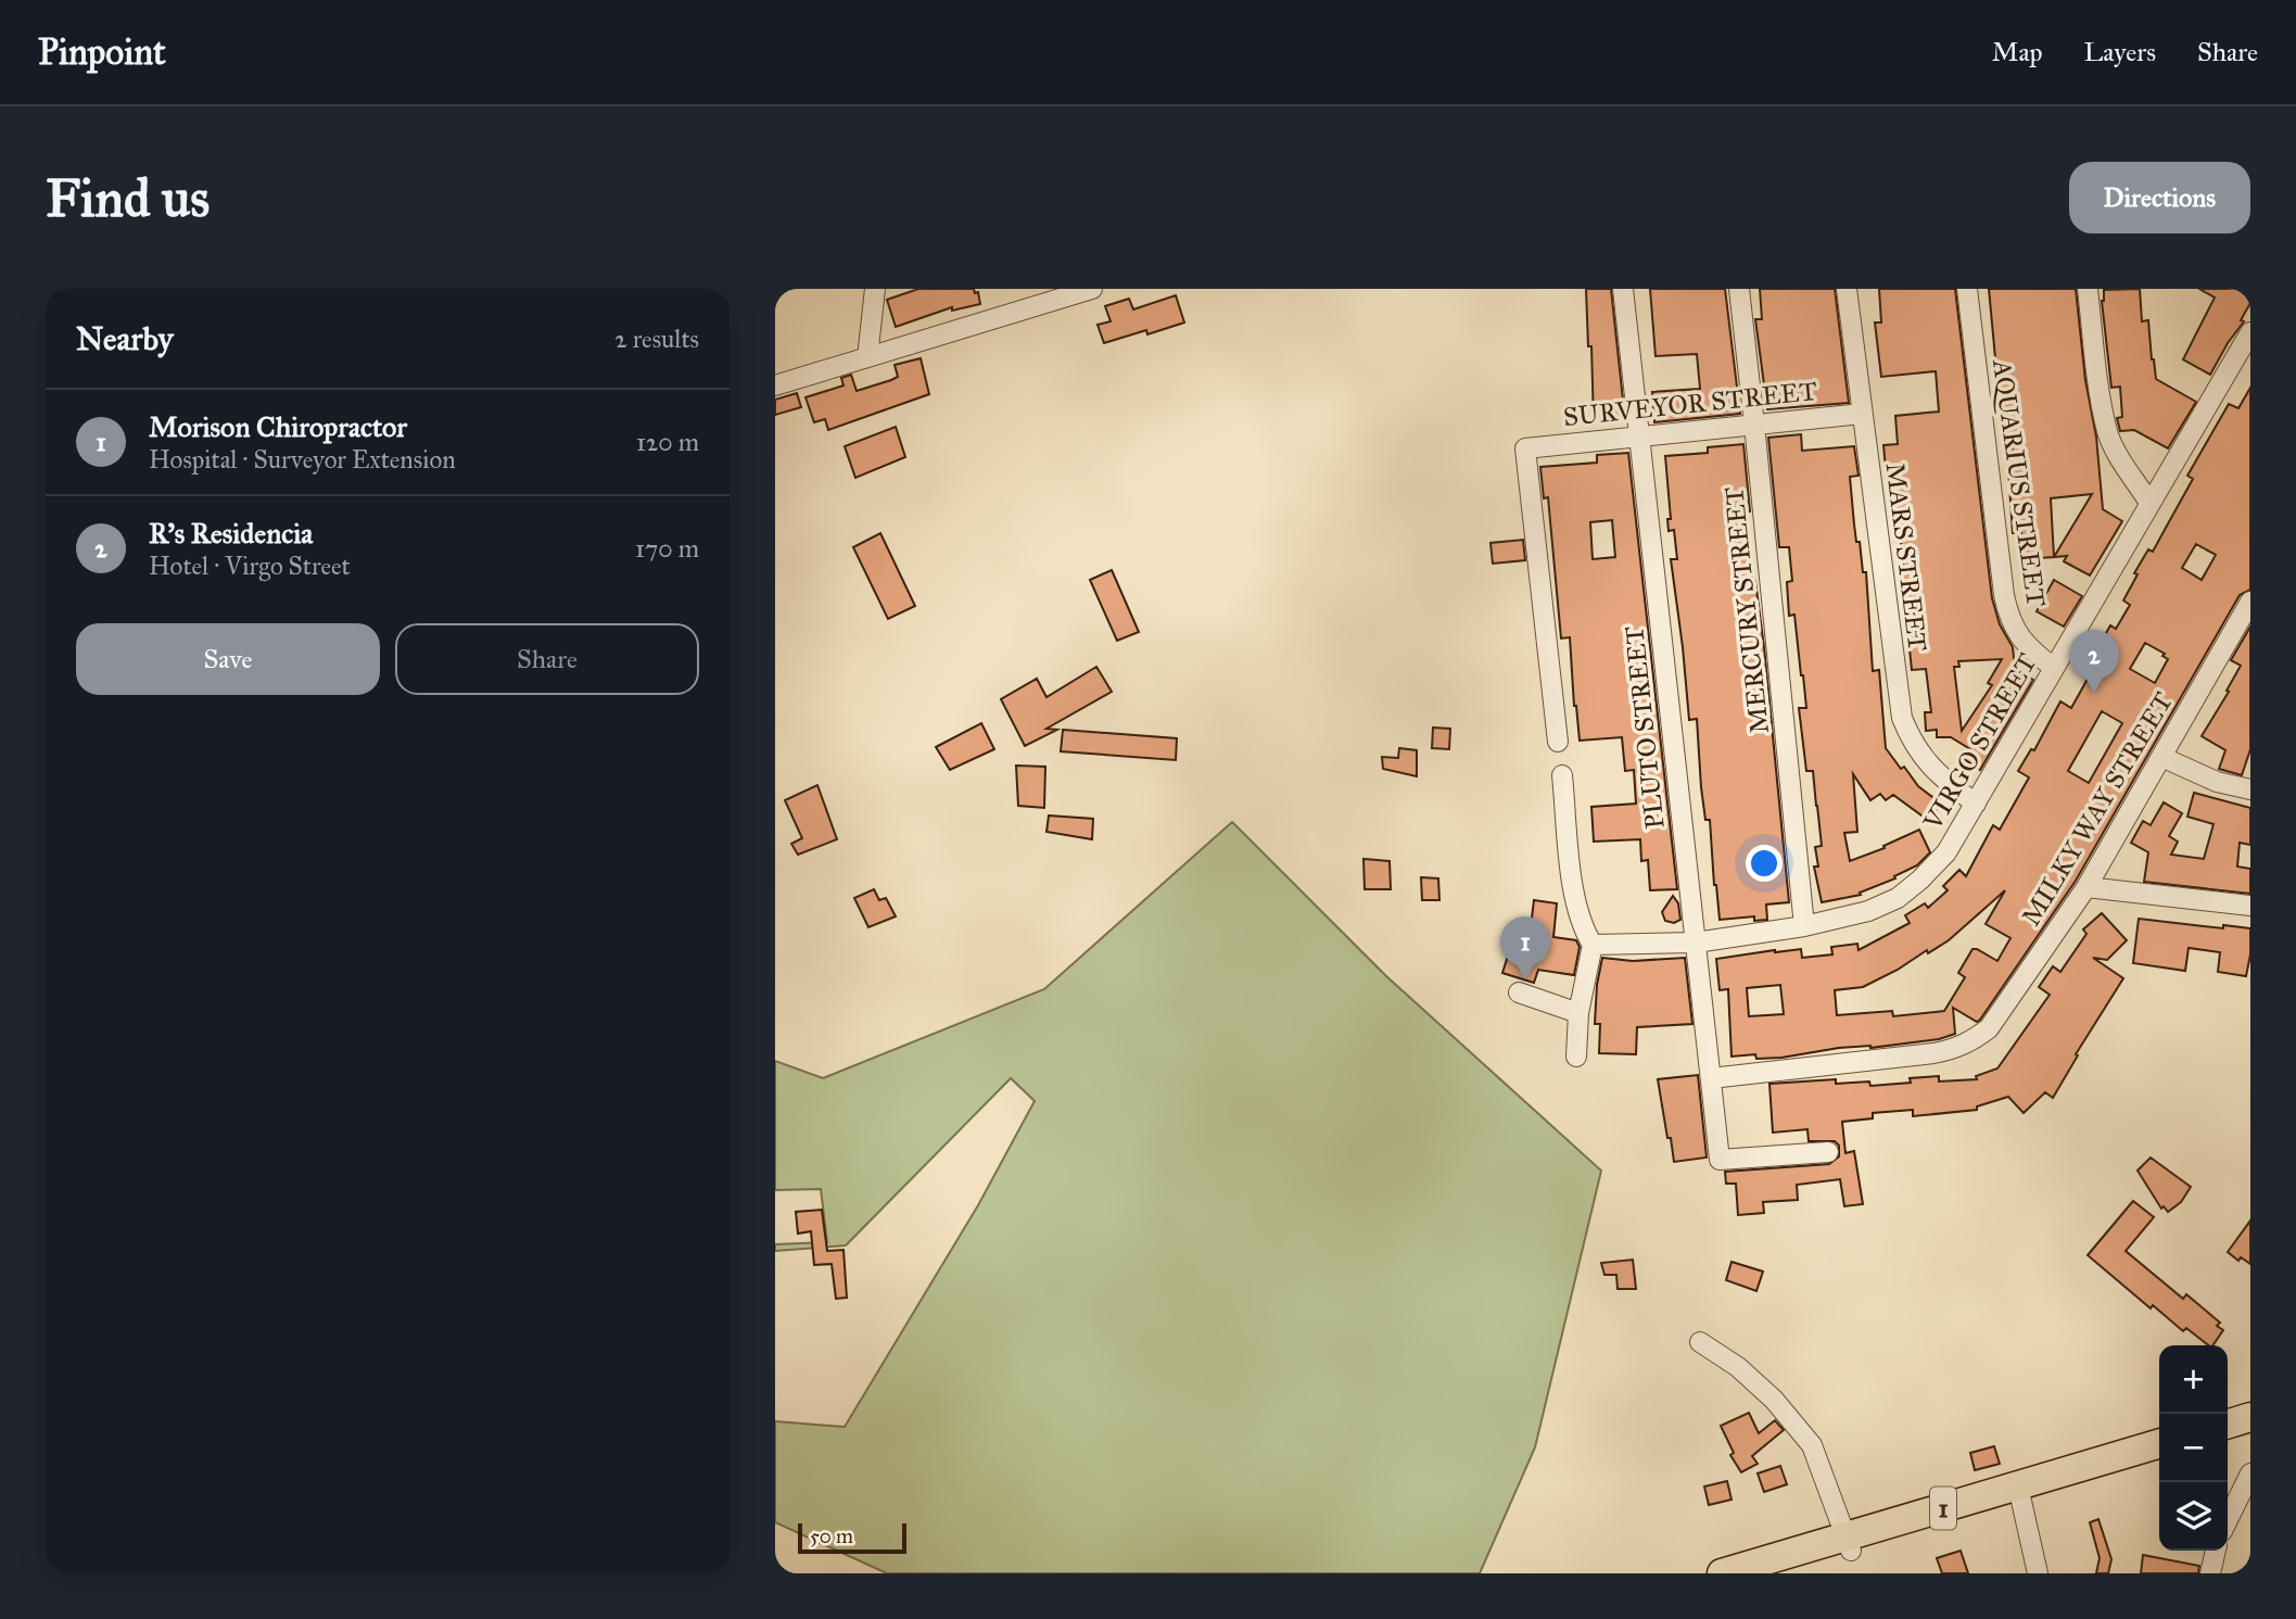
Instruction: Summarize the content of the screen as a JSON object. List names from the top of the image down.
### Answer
{
  "streets": {
    "highway": ["1"],
    "street": [
      "SURVEYOR STREET",
      "AQUARIUS STREET",
      "MARS STREET",
      "MERCURY STREET",
      "PLUTO STREET",
      "VIRGO STREET",
      "MILKY WAY STREET"
    ]
  },
  "crossings": [
    ["SURVEYOR STREET", "MARS STREET"],
    ["SURVEYOR STREET", "MERCURY STREET"],
    ["SURVEYOR STREET", "PLUTO STREET"],
    ["AQUARIUS STREET", "VIRGO STREET"],
    ["MARS STREET", "VIRGO STREET"],
    ["MERCURY STREET", "VIRGO STREET"],
    ["PLUTO STREET", "VIRGO STREET"],
    ["PLUTO STREET", "MILKY WAY STREET"]
  ],
  "scale_bar": "50 m",
  "page": {
    "header": "Pinpoint",
    "nav": ["Map", "Layers", "Share"],
    "buttons": [
      "Directions",
      ["Save", "Share"]
    ],
    "title": "Find us",
    "heading": ["Nearby", "2 results"],
    "list": [
      {
        "mark": "1",
        "name": "Morison Chiropractor",
        "note": "Hospital · Surveyor Extension",
        "value": "120 m"
      },
      {
        "mark": "2",
        "name": "R's Residencia",
        "note": "Hotel · Virgo Street",
        "value": "170 m"
      }
    ],
    "pins": ["2", "1"],
    "map_buttons": ["+", "−"],
    "scale": "50 m"
  }
}
